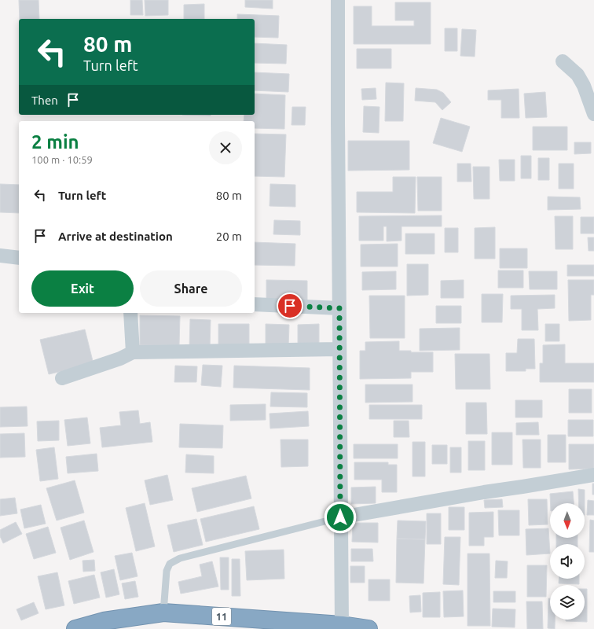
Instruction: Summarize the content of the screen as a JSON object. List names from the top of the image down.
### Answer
{
  "streets": {
    "highway": ["11"]
  },
  "north": "bottom",
  "page": {
    "turn": ["80 m", "Turn left"],
    "then": "Then",
    "heading": ["2 min", "100 m · 10:59"],
    "list": [
      {
        "name": "Turn left",
        "value": "80 m"
      },
      {
        "name": "Arrive at destination",
        "value": "20 m"
      }
    ],
    "buttons": ["Exit", "Share"]
  }
}
